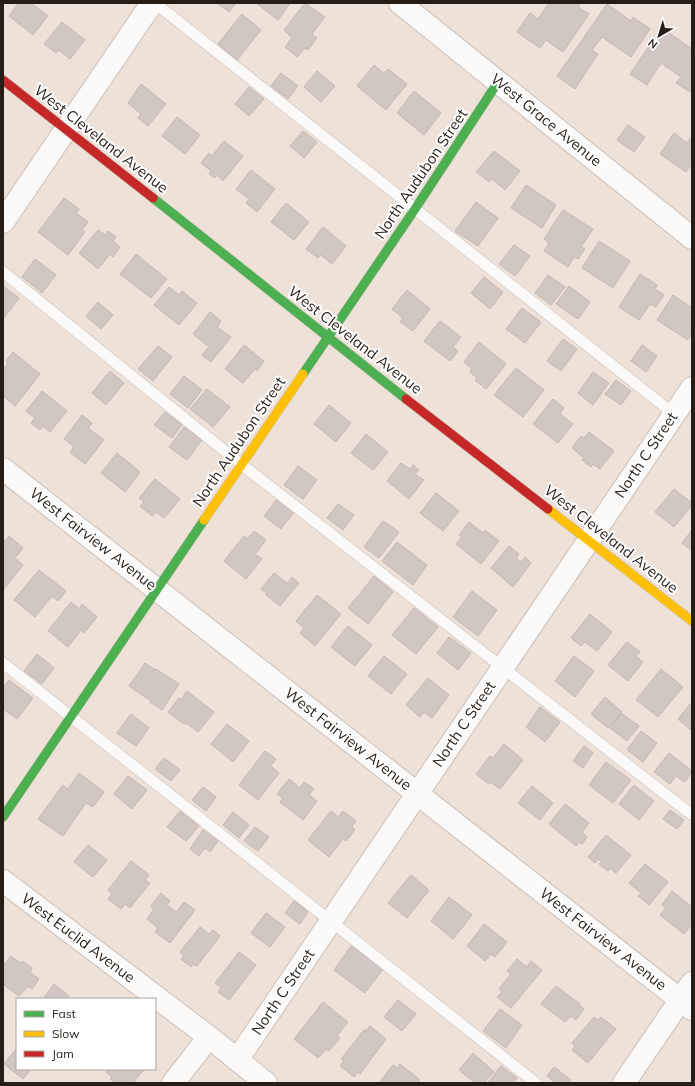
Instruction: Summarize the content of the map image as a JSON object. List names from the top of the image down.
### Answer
{
  "streets": {
    "street": [
      "West Grace Avenue",
      "West Cleveland Avenue",
      "North Audubon Street",
      "North C Street",
      "West Fairview Avenue",
      "West Euclid Avenue"
    ]
  },
  "crossings": [
    ["West Grace Avenue", "North Audubon Street"],
    ["West Cleveland Avenue", "North Audubon Street"],
    ["West Cleveland Avenue", "North C Street"],
    ["North Audubon Street", "West Fairview Avenue"],
    ["North C Street", "West Fairview Avenue"],
    ["North C Street", "West Euclid Avenue"]
  ],
  "legend": ["Fast", "Slow", "Jam"],
  "north": "bottom left"
}
